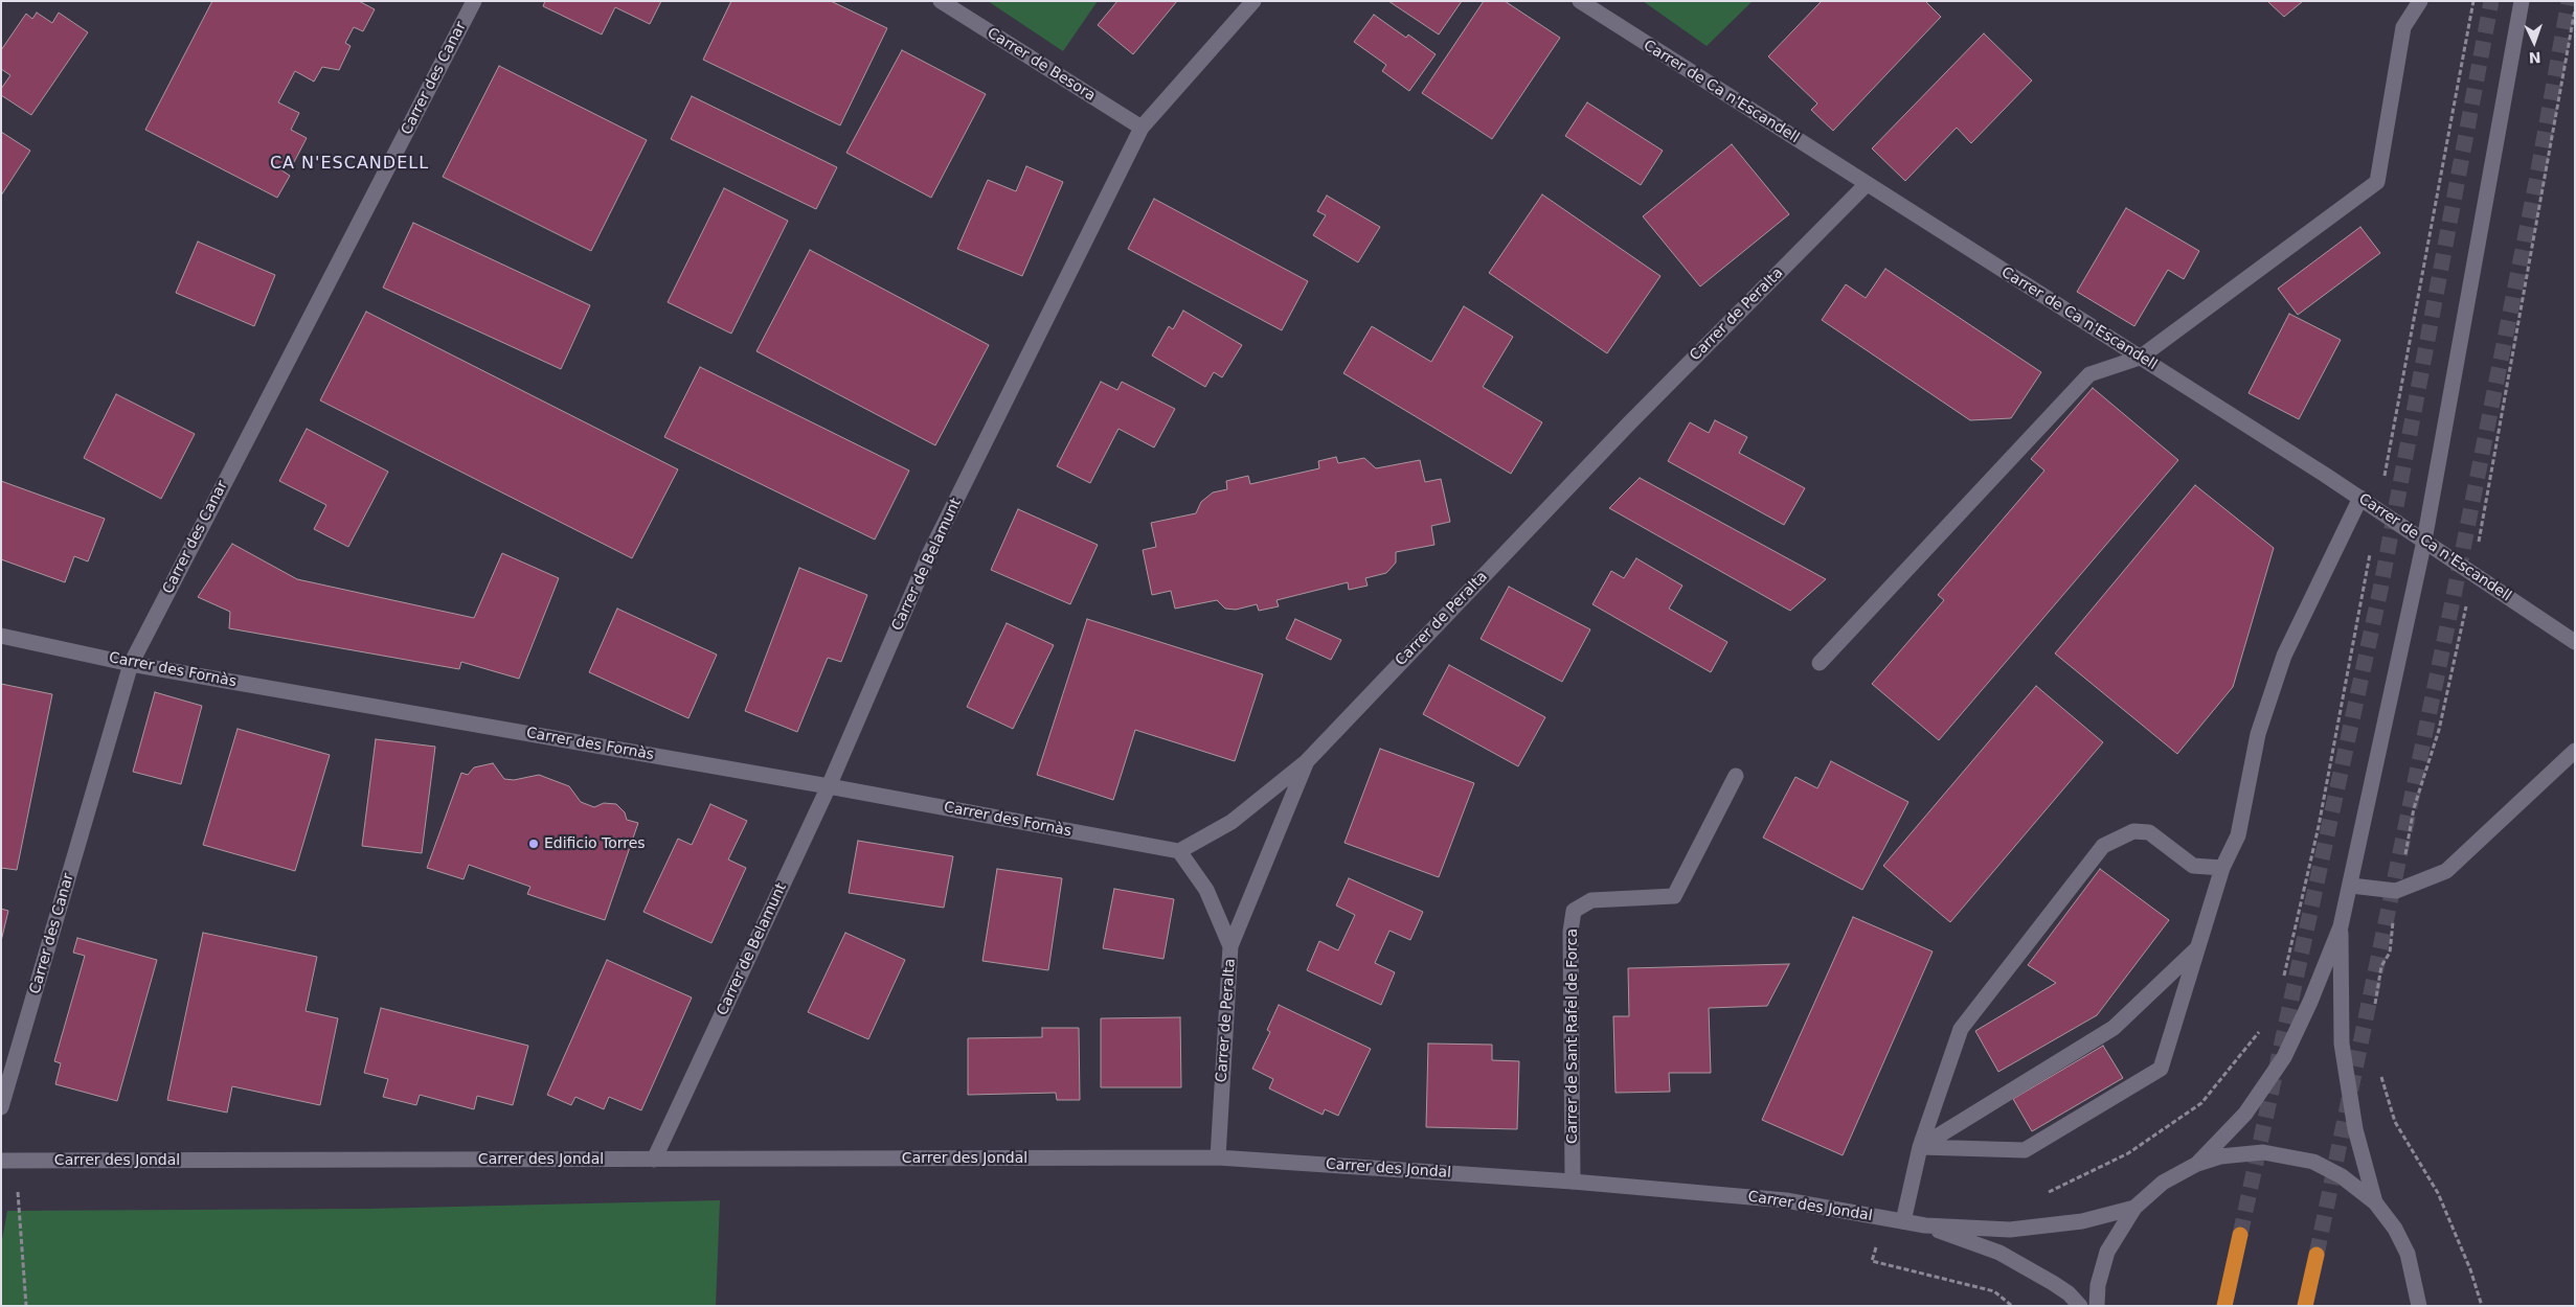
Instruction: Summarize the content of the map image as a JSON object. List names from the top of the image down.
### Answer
{
  "streets": {
    "street": [
      "Carrer de Besora",
      "Carrer des Canar",
      "Carrer de Ca n'Escandell",
      "Carrer de Peralta",
      "Carrer de Belamunt",
      "Carrer des Fornàs",
      "Carrer de Sant Rafel de Forca",
      "Carrer des Jondal"
    ]
  },
  "crossings": [
    ["Carrer de Besora", "Carrer de Belamunt"],
    ["Carrer des Canar", "Carrer des Fornàs"],
    ["Carrer de Ca n'Escandell", "Carrer de Peralta"],
    ["Carrer de Peralta", "Carrer des Jondal"],
    ["Carrer de Belamunt", "Carrer des Fornàs"],
    ["Carrer de Belamunt", "Carrer des Jondal"],
    ["Carrer de Sant Rafel de Forca", "Carrer des Jondal"]
  ],
  "districts": ["CA N'ESCANDELL"],
  "places": ["Edificio Torres"],
  "north": "bottom"
}
